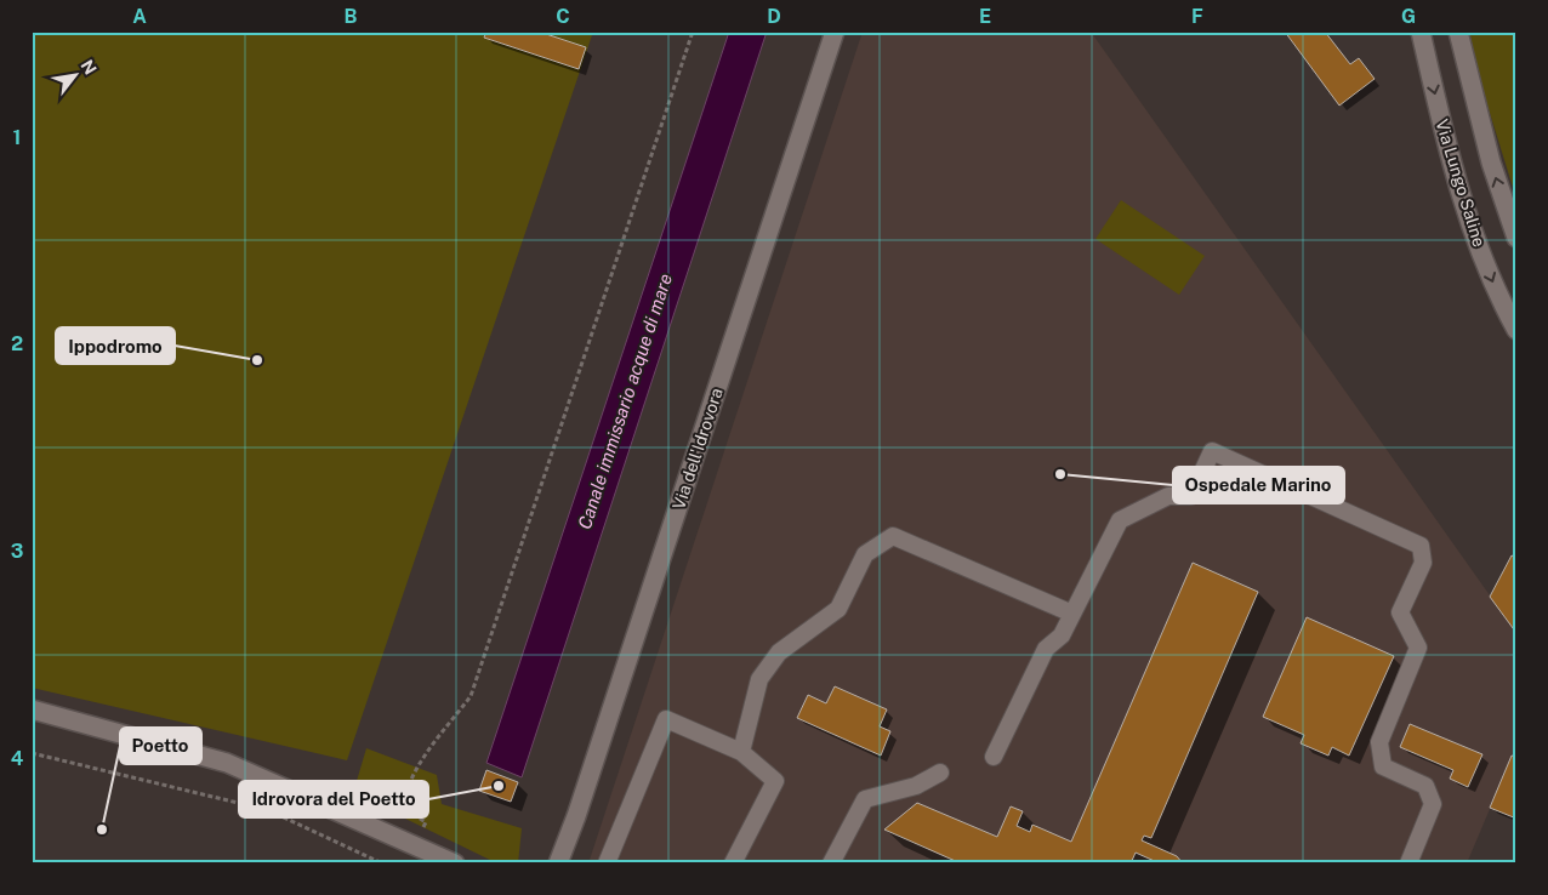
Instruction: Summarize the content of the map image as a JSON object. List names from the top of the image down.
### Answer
{
  "streets": {
    "street": ["Via Lungo Saline", "Via dell'Idrovora"]
  },
  "water": ["Canale immissario acque di mare"],
  "places": [
    "Ippodromo",
    "Ospedale Marino",
    "Idrovora del Poetto",
    "Poetto"
  ],
  "north": "top right",
  "grid": {
    "columns": [
      "A",
      "B",
      "C",
      "D",
      "E",
      "F",
      "G"
    ],
    "rows": [
      "1",
      "2",
      "3",
      "4"
    ]
  }
}
